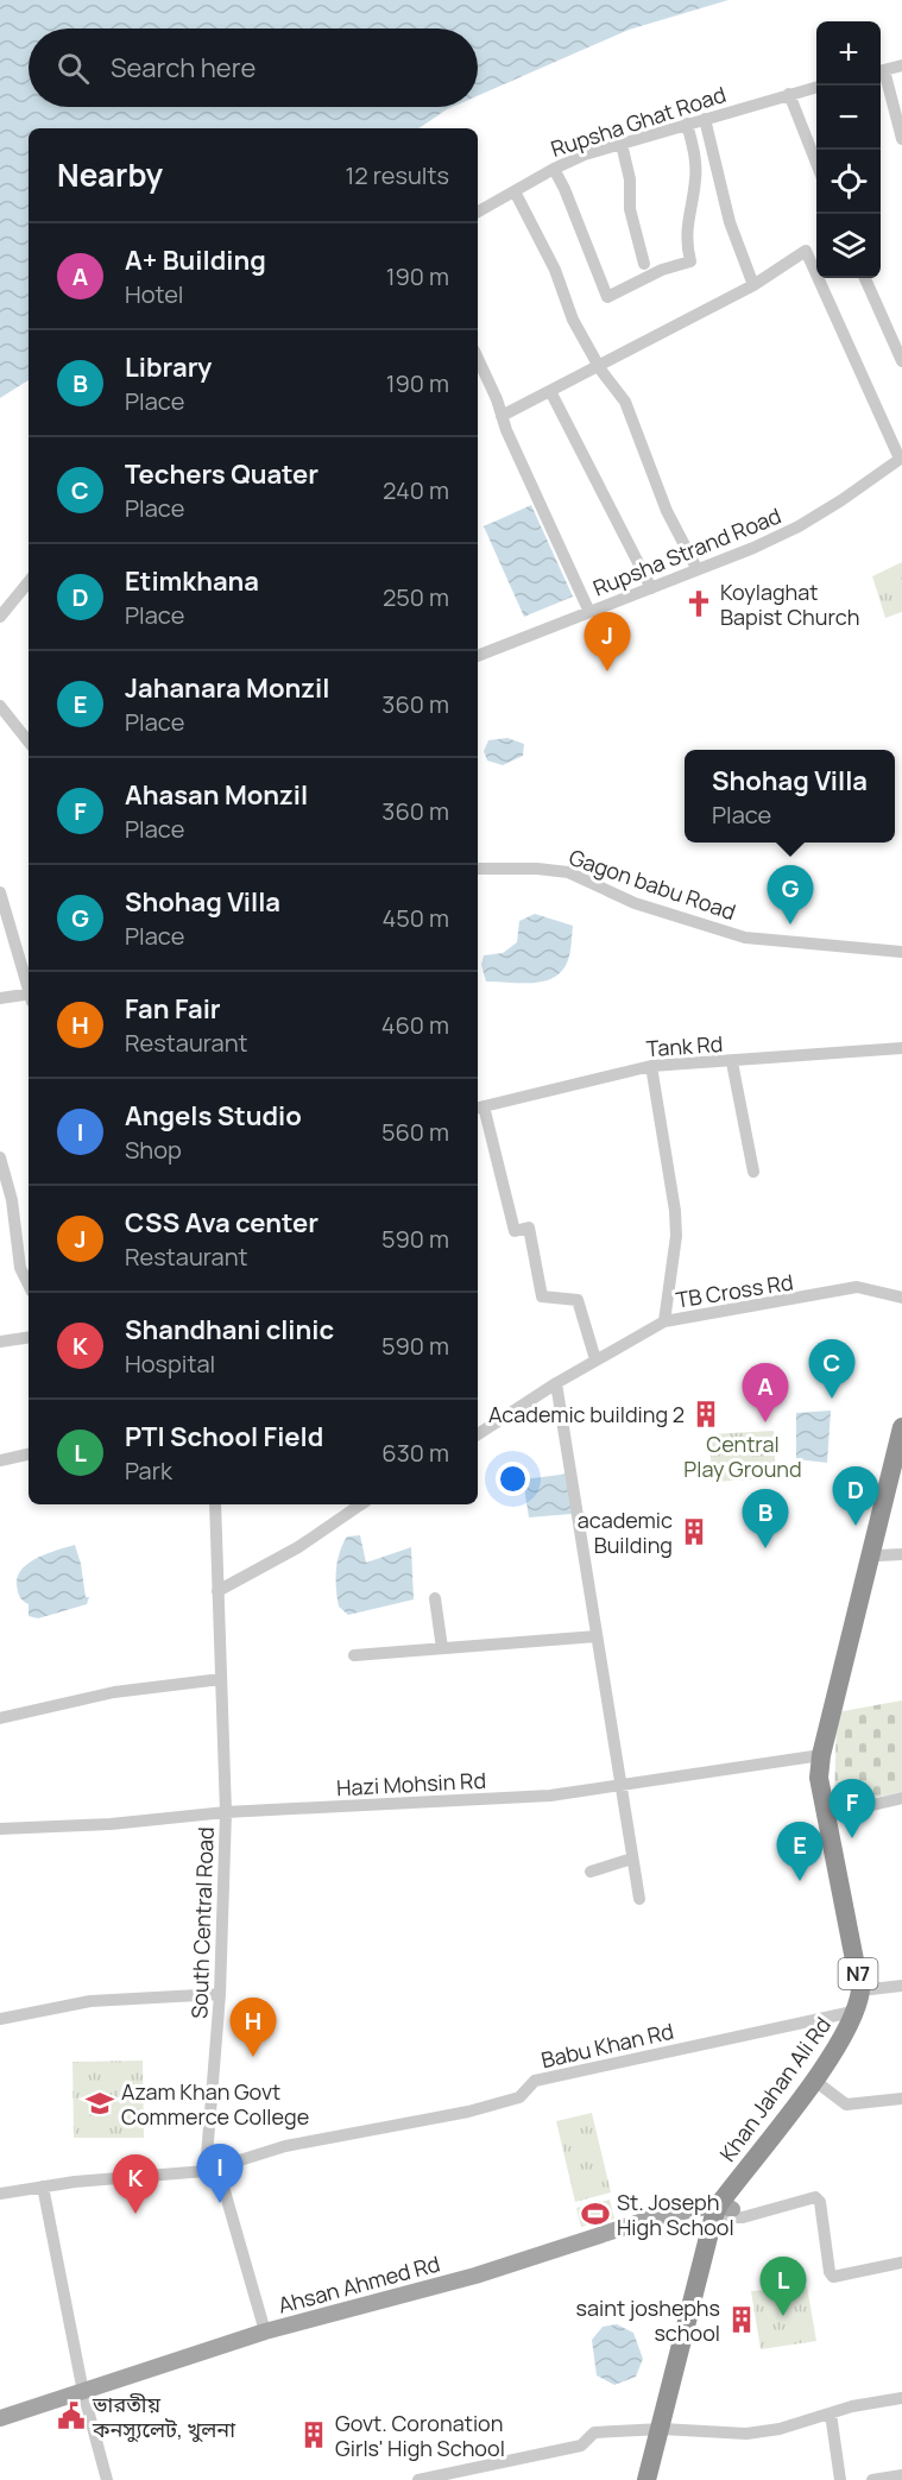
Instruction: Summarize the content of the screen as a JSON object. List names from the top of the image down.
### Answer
{
  "streets": {
    "highway": ["N7", "Khan Jahan Ali Rd"],
    "main road": ["Ahsan Ahmed Rd"],
    "street": [
      "Rupsha Ghat Road",
      "Rupsha Strand Road",
      "Gagon babu Road",
      "Tank Rd",
      "TB Cross Rd",
      "Hazi Mohsin Rd",
      "South Central Road",
      "Babu Khan Rd"
    ]
  },
  "crossings": [
    ["Hazi Mohsin Rd", "South Central Road"],
    ["Hazi Mohsin Rd", "Khan Jahan Ali Rd"],
    ["South Central Road", "Babu Khan Rd"],
    ["Babu Khan Rd", "Khan Jahan Ali Rd"],
    ["Khan Jahan Ali Rd", "Ahsan Ahmed Rd"]
  ],
  "parks": ["Central Play Ground"],
  "places": {
    "church": ["Koylaghat Bapist Church"],
    "building": [
      "Academic building 2",
      "academic Building",
      "saint joshephs school",
      "Govt. Coronation Girls' High School"
    ],
    "school or university": ["Azam Khan Govt Commerce College"],
    "sports": ["St. Joseph High School"],
    "public building": ["ভারতীয় কনস্যুলেট, খুলনা"]
  },
  "page": {
    "map_buttons": ["+", "−"],
    "search": "Search here",
    "heading": ["Nearby", "12 results"],
    "list": [
      {
        "mark": "A",
        "name": "A+ Building",
        "note": "Hotel",
        "value": "190 m"
      },
      {
        "mark": "B",
        "name": "Library",
        "note": "Place",
        "value": "190 m"
      },
      {
        "mark": "C",
        "name": "Techers Quater",
        "note": "Place",
        "value": "240 m"
      },
      {
        "mark": "D",
        "name": "Etimkhana",
        "note": "Place",
        "value": "250 m"
      },
      {
        "mark": "E",
        "name": "Jahanara Monzil",
        "note": "Place",
        "value": "360 m"
      },
      {
        "mark": "F",
        "name": "Ahasan Monzil",
        "note": "Place",
        "value": "360 m"
      },
      {
        "mark": "G",
        "name": "Shohag Villa",
        "note": "Place",
        "value": "450 m"
      },
      {
        "mark": "H",
        "name": "Fan Fair",
        "note": "Restaurant",
        "value": "460 m"
      },
      {
        "mark": "I",
        "name": "Angels Studio",
        "note": "Shop",
        "value": "560 m"
      },
      {
        "mark": "J",
        "name": "CSS Ava center",
        "note": "Restaurant",
        "value": "590 m"
      },
      {
        "mark": "K",
        "name": "Shandhani clinic",
        "note": "Hospital",
        "value": "590 m"
      },
      {
        "mark": "L",
        "name": "PTI School Field",
        "note": "Park",
        "value": "630 m"
      }
    ],
    "pins": [
      "J",
      "G",
      "C",
      "A",
      "D",
      "B",
      "F",
      "E",
      "H",
      "I",
      "K",
      "L"
    ],
    "popup": ["Shohag Villa", "Place"]
  }
}
